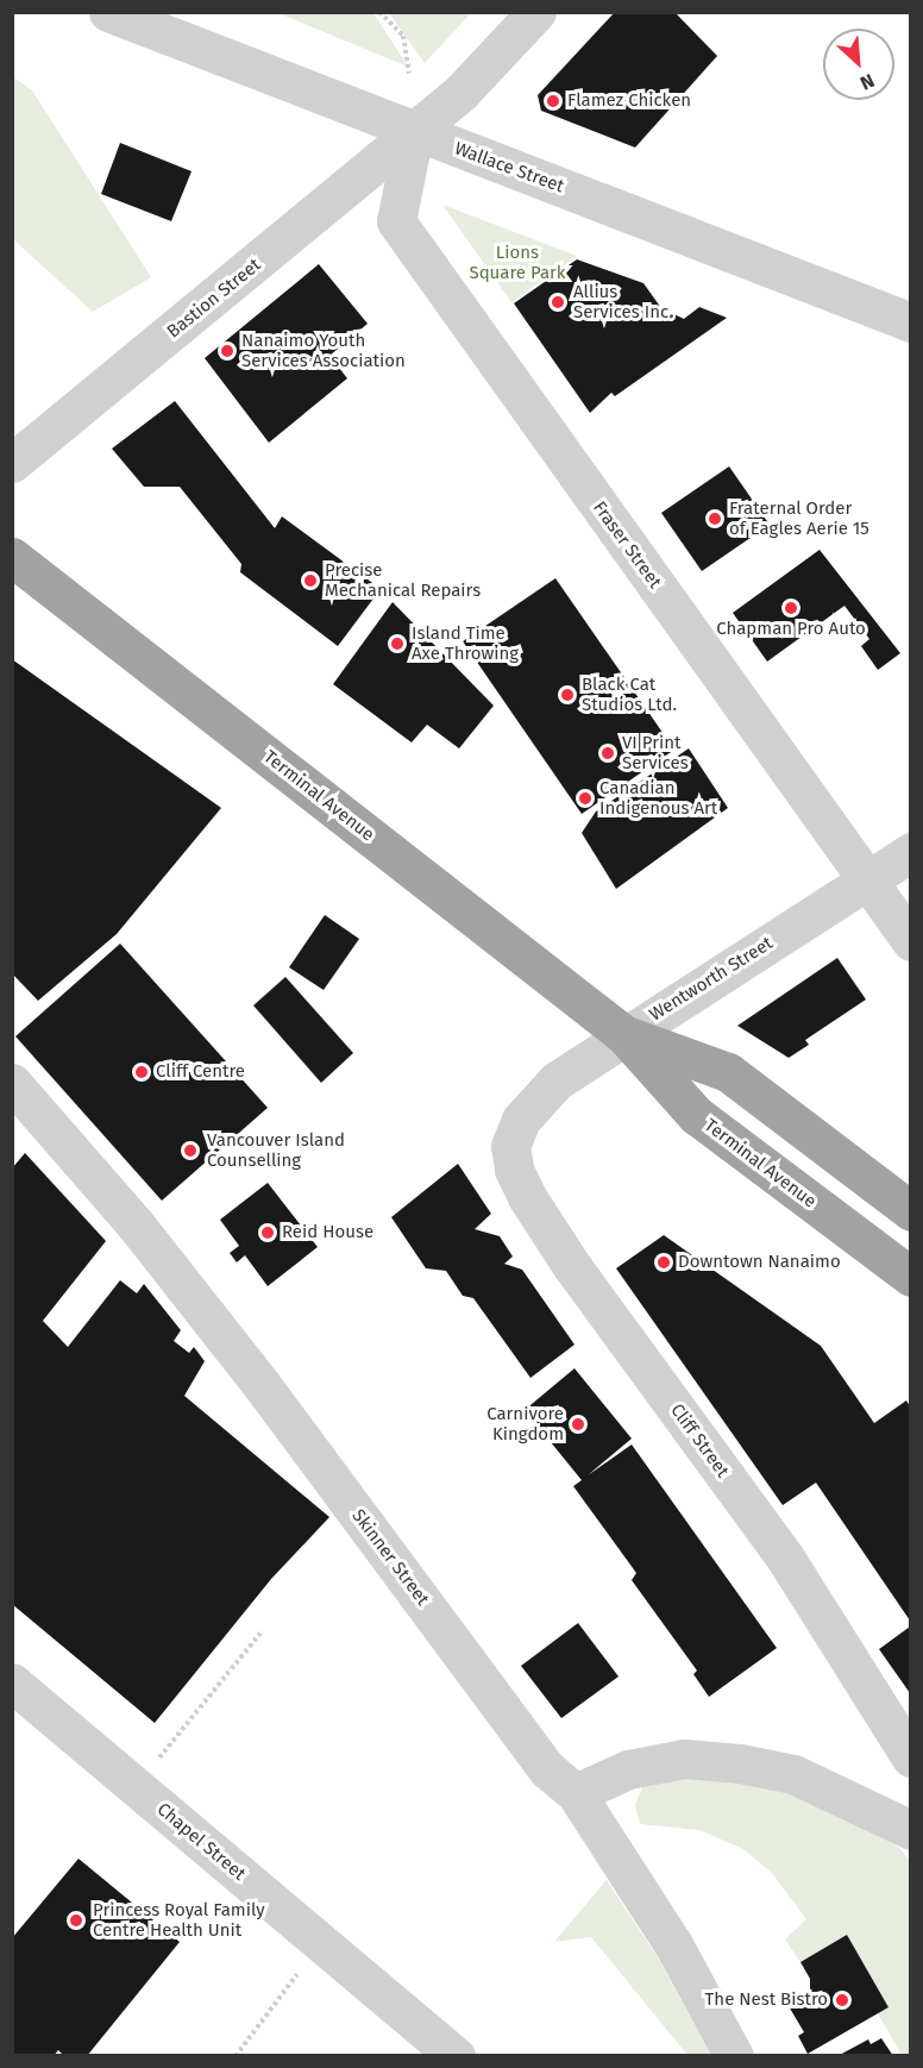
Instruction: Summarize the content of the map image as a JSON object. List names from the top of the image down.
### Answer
{
  "streets": {
    "highway": ["Terminal Avenue"],
    "street": [
      "Wallace Street",
      "Bastion Street",
      "Fraser Street",
      "Wentworth Street",
      "Cliff Street",
      "Skinner Street",
      "Chapel Street"
    ]
  },
  "crossings": [
    ["Wallace Street", "Bastion Street"],
    ["Wallace Street", "Fraser Street"],
    ["Bastion Street", "Fraser Street"],
    ["Fraser Street", "Wentworth Street"],
    ["Terminal Avenue", "Wentworth Street"],
    ["Wentworth Street", "Cliff Street"]
  ],
  "parks": ["Lions Square Park"],
  "places": [
    "Flamez Chicken",
    "Allius Services Inc.",
    "Nanaimo Youth Services Association",
    "Fraternal Order of Eagles Aerie 15",
    "Precise Mechanical Repairs",
    "Chapman Pro Auto",
    "Island Time Axe Throwing",
    "Black Cat Studios Ltd.",
    "VI Print Services",
    "Canadian Indigenous Art",
    "Cliff Centre",
    "Vancouver Island Counselling",
    "Reid House",
    "Downtown Nanaimo",
    "Carnivore Kingdom",
    "Princess Royal Family Centre Health Unit",
    "The Nest Bistro"
  ],
  "north": "bottom right"
}
